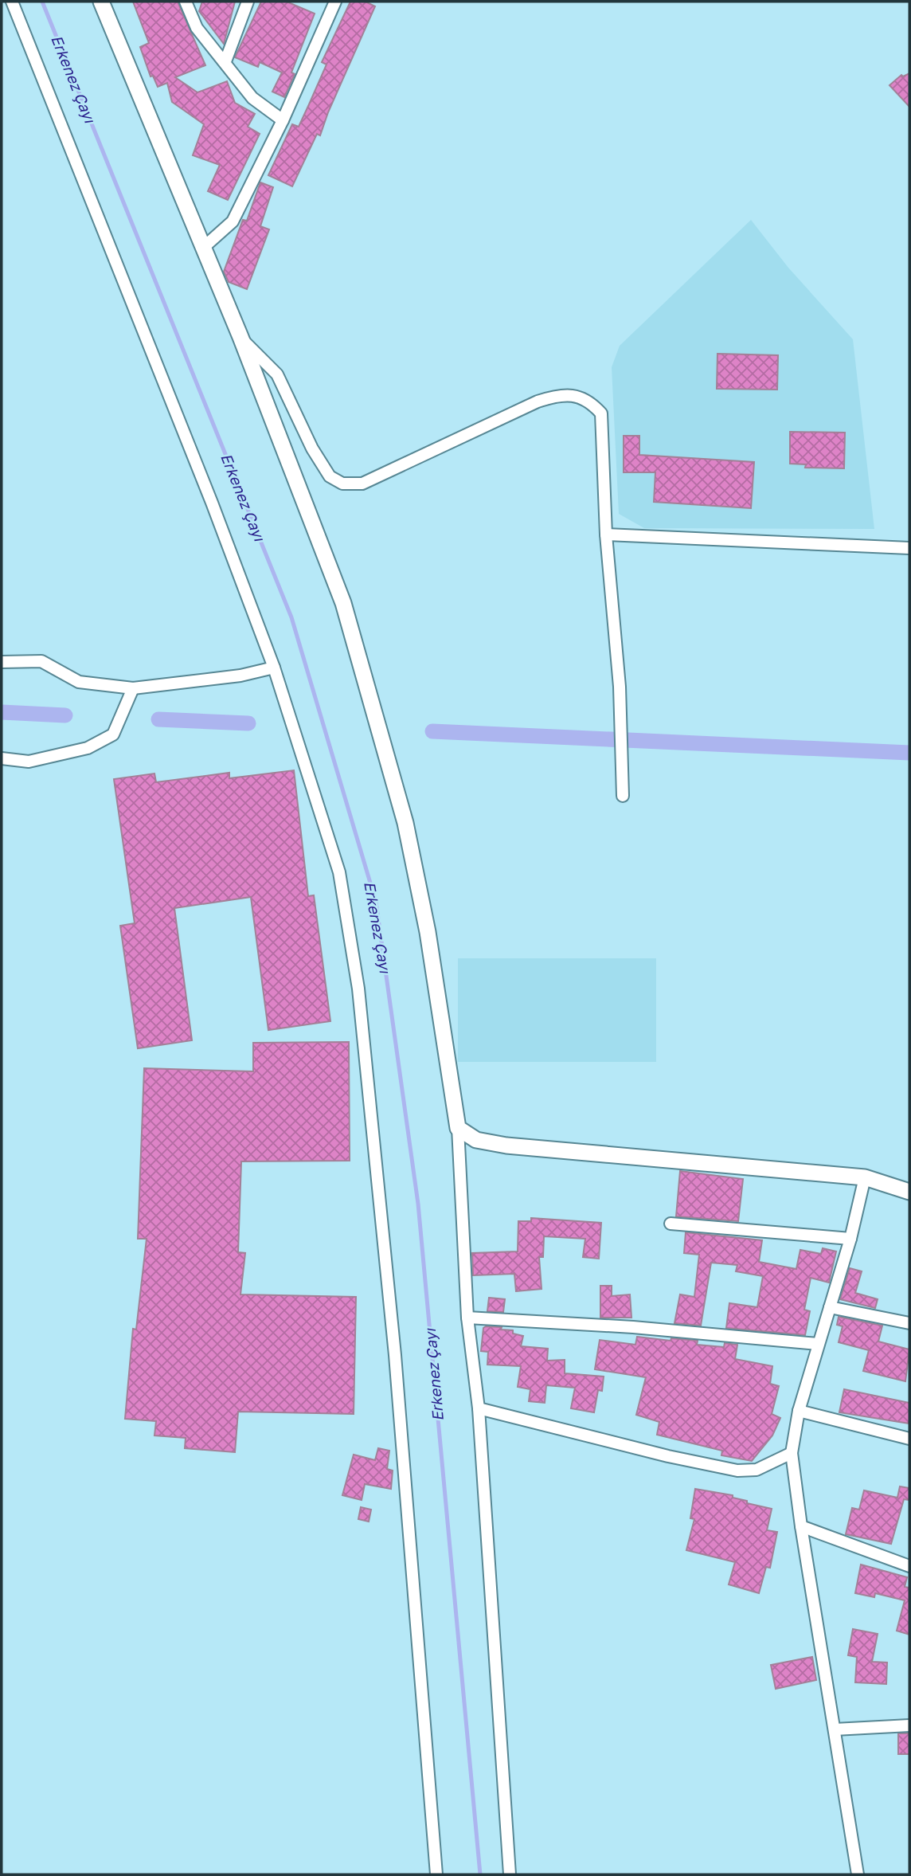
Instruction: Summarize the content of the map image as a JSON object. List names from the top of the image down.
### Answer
{
  "water": ["Erkenez Çayı"]
}
